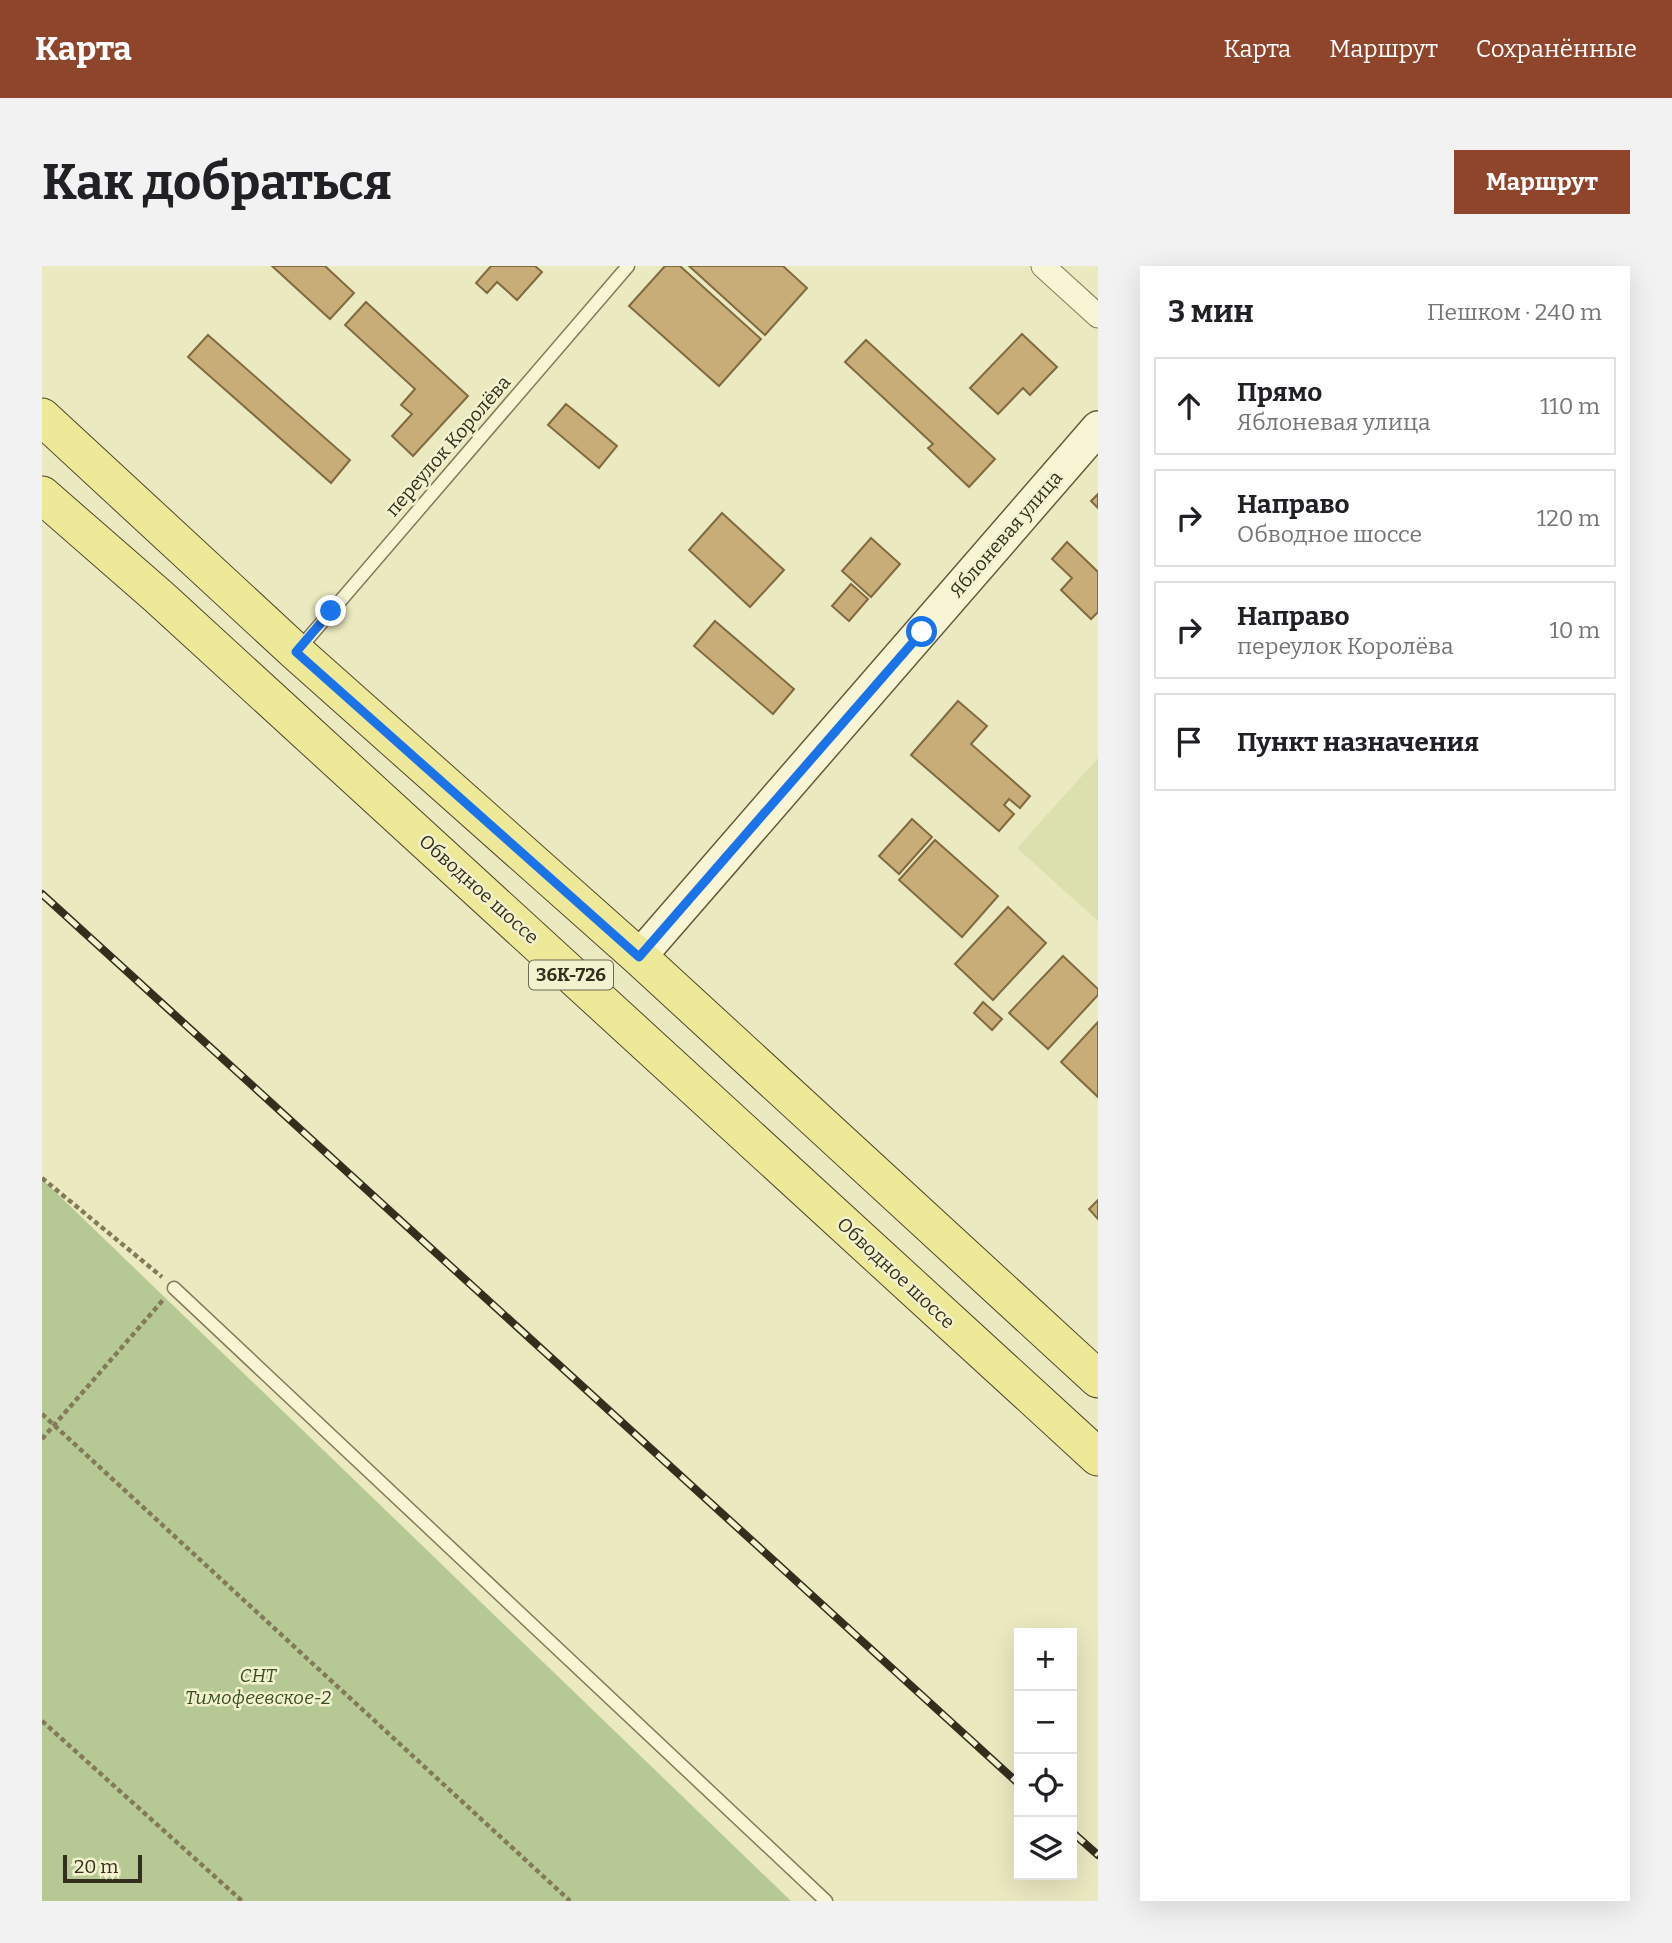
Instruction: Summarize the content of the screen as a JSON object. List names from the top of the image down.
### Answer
{
  "streets": {
    "main road": ["Обводное шоссе", "36К-726"],
    "street": ["Яблоневая улица"],
    "lane": ["переулок Королёва"]
  },
  "crossings": [
    ["переулок Королёва", "36К-726"],
    ["Яблоневая улица", "36К-726"]
  ],
  "parks": ["СНТ Тимофеевское-2"],
  "scale_bar": "20 m",
  "page": {
    "header": "Карта",
    "nav": ["Карта", "Маршрут", "Сохранённые"],
    "buttons": "Маршрут",
    "title": "Как добраться",
    "heading": ["3 мин", "Пешком · 240 m"],
    "list": [
      ["Прямо", "Яблоневая улица", "110 m"],
      ["Направо", "Обводное шоссе", "120 m"],
      ["Направо", "переулок Королёва", "10 m"],
      "Пункт назначения"
    ],
    "map_buttons": ["+", "−"],
    "scale": "20 m"
  }
}
